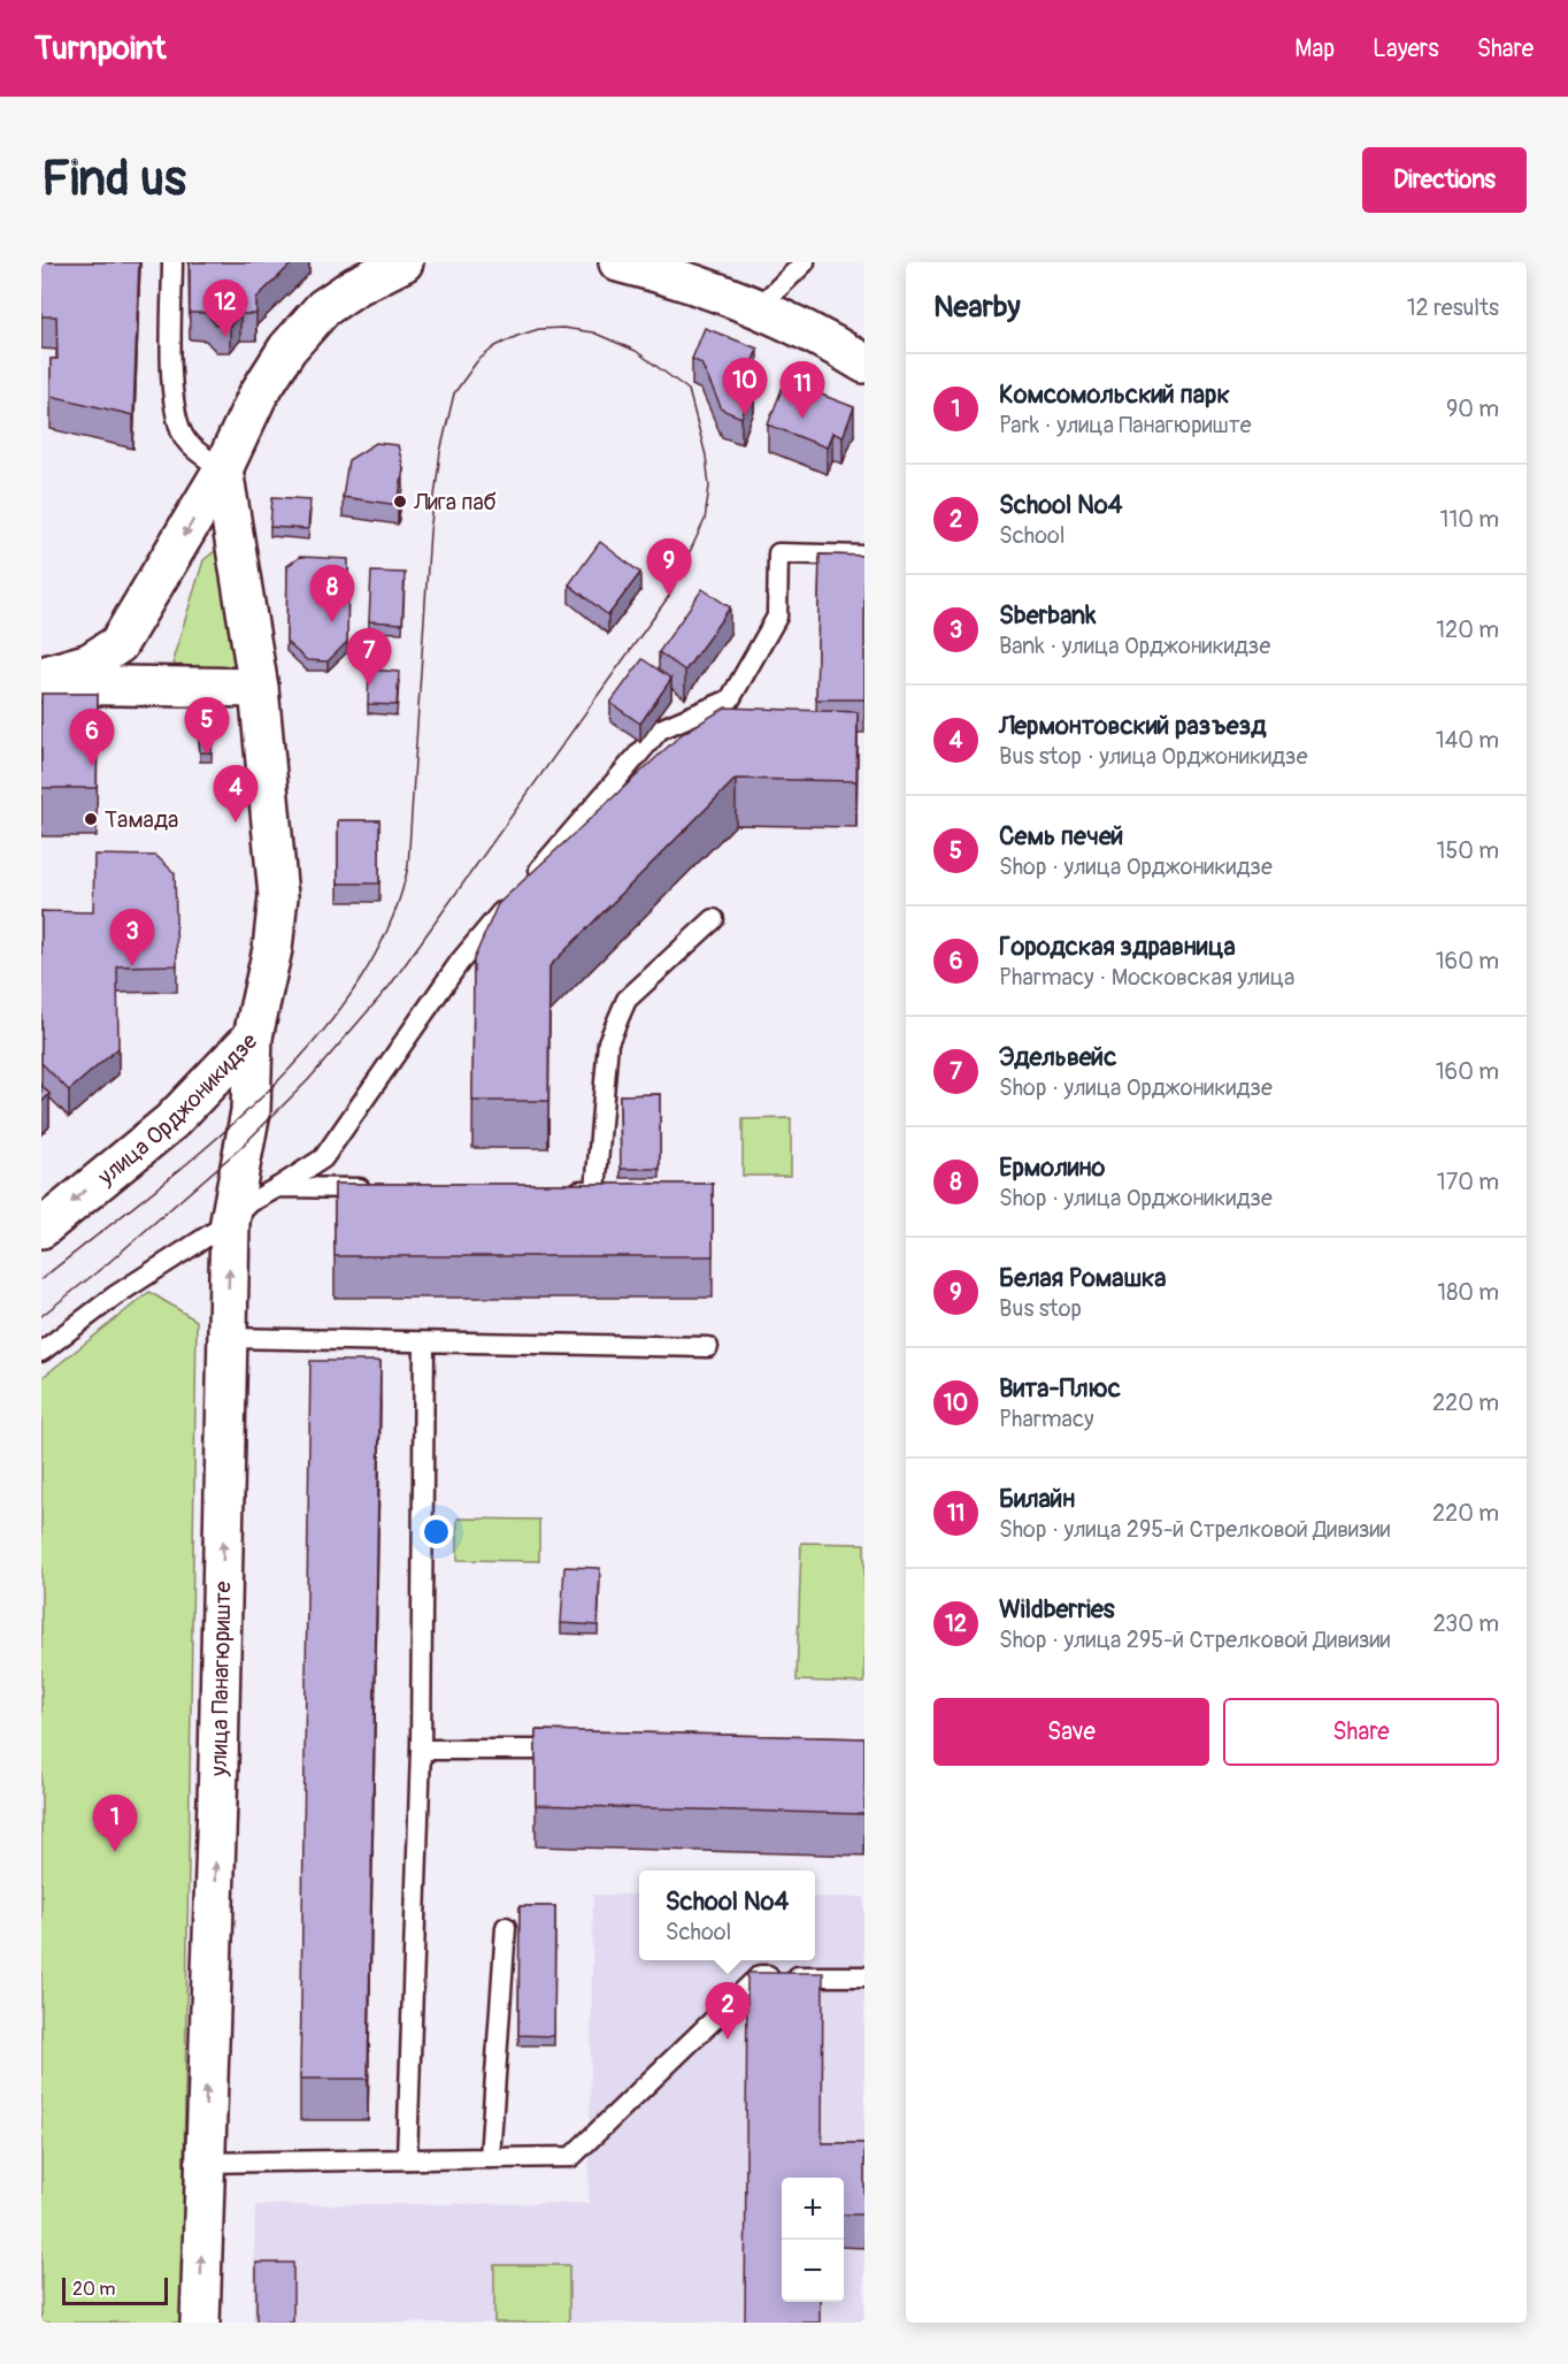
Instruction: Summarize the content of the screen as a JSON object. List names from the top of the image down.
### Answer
{
  "streets": {
    "street": ["улица Орджоникидзе", "улица Панагюриште"]
  },
  "crossings": [
    ["улица Орджоникидзе", "улица Панагюриште"]
  ],
  "one_way": ["улица Панагюриште"],
  "places": ["Лига паб", "Тамада"],
  "scale_bar": "20 m",
  "page": {
    "header": "Turnpoint",
    "nav": ["Map", "Layers", "Share"],
    "buttons": [
      "Directions",
      ["Save", "Share"]
    ],
    "title": "Find us",
    "heading": ["Nearby", "12 results"],
    "pins": [
      "12",
      "10",
      "11",
      "9",
      "8",
      "7",
      "5",
      "6",
      "4",
      "3",
      "1",
      "2"
    ],
    "list": [
      {
        "mark": "1",
        "name": "Комсомольский парк",
        "note": "Park · улица Панагюриште",
        "value": "90 m"
      },
      {
        "mark": "2",
        "name": "School №4",
        "note": "School",
        "value": "110 m"
      },
      {
        "mark": "3",
        "name": "Sberbank",
        "note": "Bank · улица Орджоникидзе",
        "value": "120 m"
      },
      {
        "mark": "4",
        "name": "Лермонтовский разъезд",
        "note": "Bus stop · улица Орджоникидзе",
        "value": "140 m"
      },
      {
        "mark": "5",
        "name": "Семь печей",
        "note": "Shop · улица Орджоникидзе",
        "value": "150 m"
      },
      {
        "mark": "6",
        "name": "Городская здравница",
        "note": "Pharmacy · Московская улица",
        "value": "160 m"
      },
      {
        "mark": "7",
        "name": "Эдельвейс",
        "note": "Shop · улица Орджоникидзе",
        "value": "160 m"
      },
      {
        "mark": "8",
        "name": "Ермолино",
        "note": "Shop · улица Орджоникидзе",
        "value": "170 m"
      },
      {
        "mark": "9",
        "name": "Белая Ромашка",
        "note": "Bus stop",
        "value": "180 m"
      },
      {
        "mark": "10",
        "name": "Вита-Плюс",
        "note": "Pharmacy",
        "value": "220 m"
      },
      {
        "mark": "11",
        "name": "Билайн",
        "note": "Shop · улица 295-й Стрелковой Дивизии",
        "value": "220 m"
      },
      {
        "mark": "12",
        "name": "Wildberries",
        "note": "Shop · улица 295-й Стрелковой Дивизии",
        "value": "230 m"
      }
    ],
    "popup": ["School №4", "School"],
    "map_buttons": ["+", "−"],
    "scale": "20 m"
  }
}
